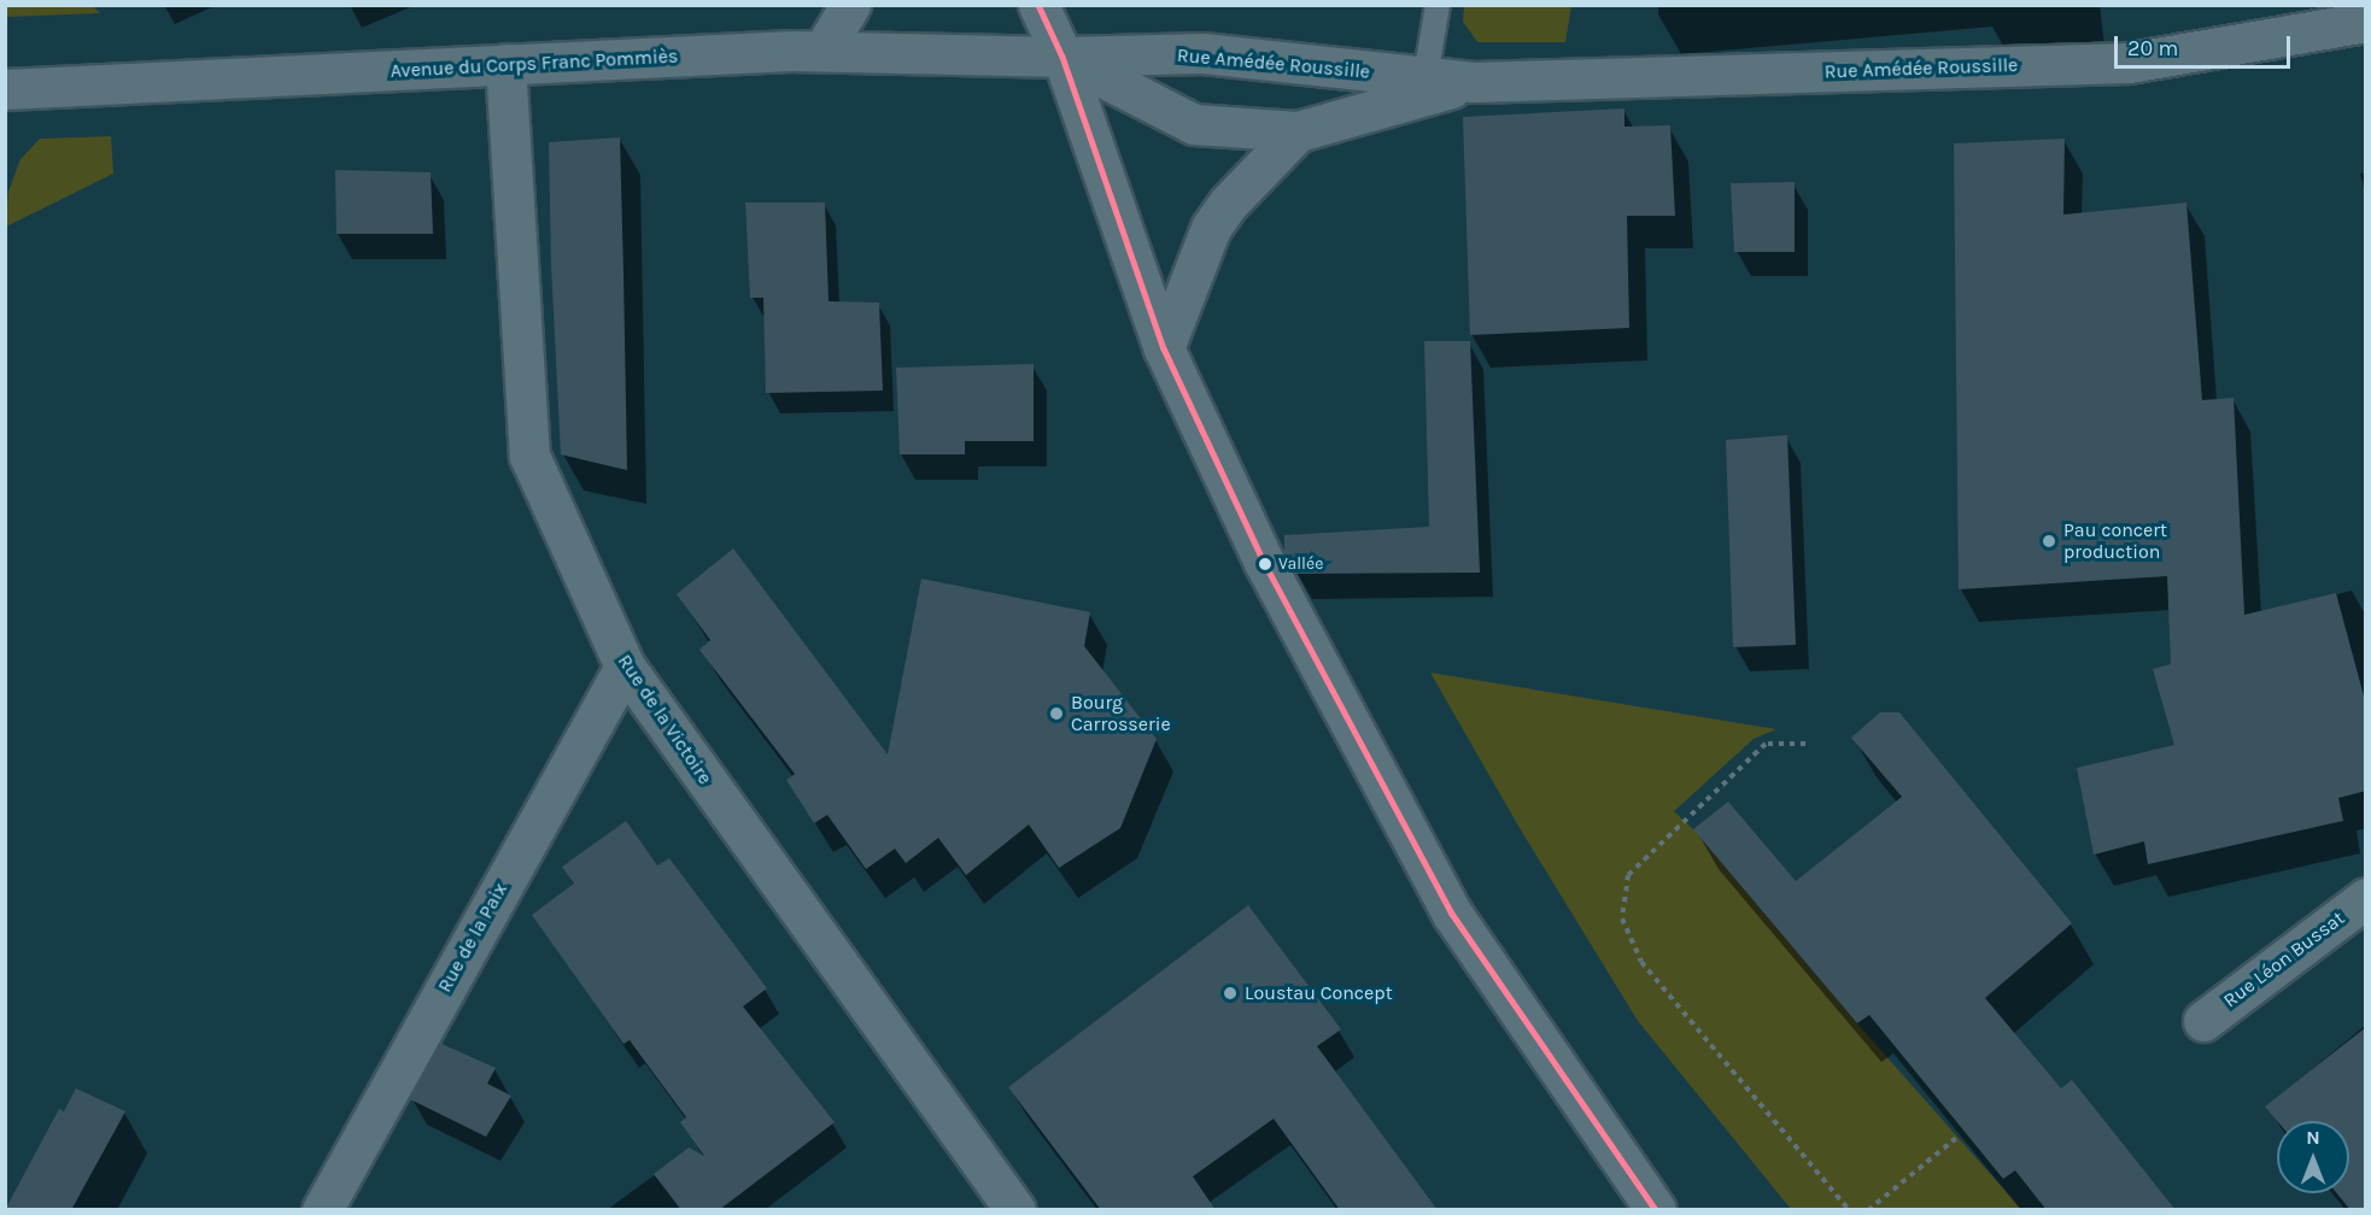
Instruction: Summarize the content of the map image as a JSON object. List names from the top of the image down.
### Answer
{
  "streets": {
    "street": [
      "Avenue du Corps Franc Pommiès",
      "Rue Amédée Roussille",
      "Rue de la Victoire",
      "Rue de la Paix",
      "Rue Léon Bussat"
    ]
  },
  "crossings": [
    ["Avenue du Corps Franc Pommiès", "Rue Amédée Roussille"],
    ["Avenue du Corps Franc Pommiès", "Rue de la Victoire"],
    ["Rue de la Victoire", "Rue de la Paix"]
  ],
  "places": [
    "Pau concert production",
    "Vallée",
    "Bourg Carrosserie",
    "Loustau Concept"
  ],
  "scale_bar": "20 m",
  "north": "top"
}
